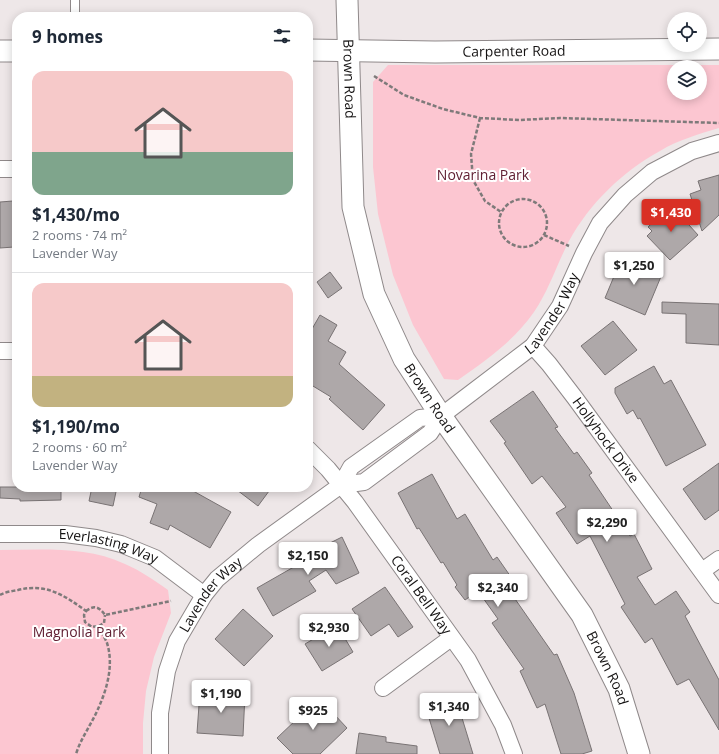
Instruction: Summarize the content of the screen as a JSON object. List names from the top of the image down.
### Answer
{
  "streets": {
    "street": [
      "Carpenter Road",
      "Brown Road",
      "Lavender Way",
      "Hollyhock Drive",
      "Everlasting Way",
      "Coral Bell Way"
    ]
  },
  "crossings": [
    ["Carpenter Road", "Brown Road"],
    ["Brown Road", "Lavender Way"],
    ["Lavender Way", "Hollyhock Drive"],
    ["Lavender Way", "Everlasting Way"],
    ["Lavender Way", "Coral Bell Way"]
  ],
  "parks": ["Novarina Park", "Magnolia Park"],
  "page": {
    "heading": "9 homes",
    "list": [
      {
        "name": "$1,430/mo",
        "note": "2 rooms · 74 m² · Lavender Way"
      },
      {
        "name": "$1,190/mo",
        "note": "2 rooms · 60 m² · Lavender Way"
      }
    ],
    "price": [
      "$1,430",
      "$1,250",
      "$2,290",
      "$2,150",
      "$2,340",
      "$2,930",
      "$1,190",
      "$1,340",
      "$925"
    ]
  }
}
